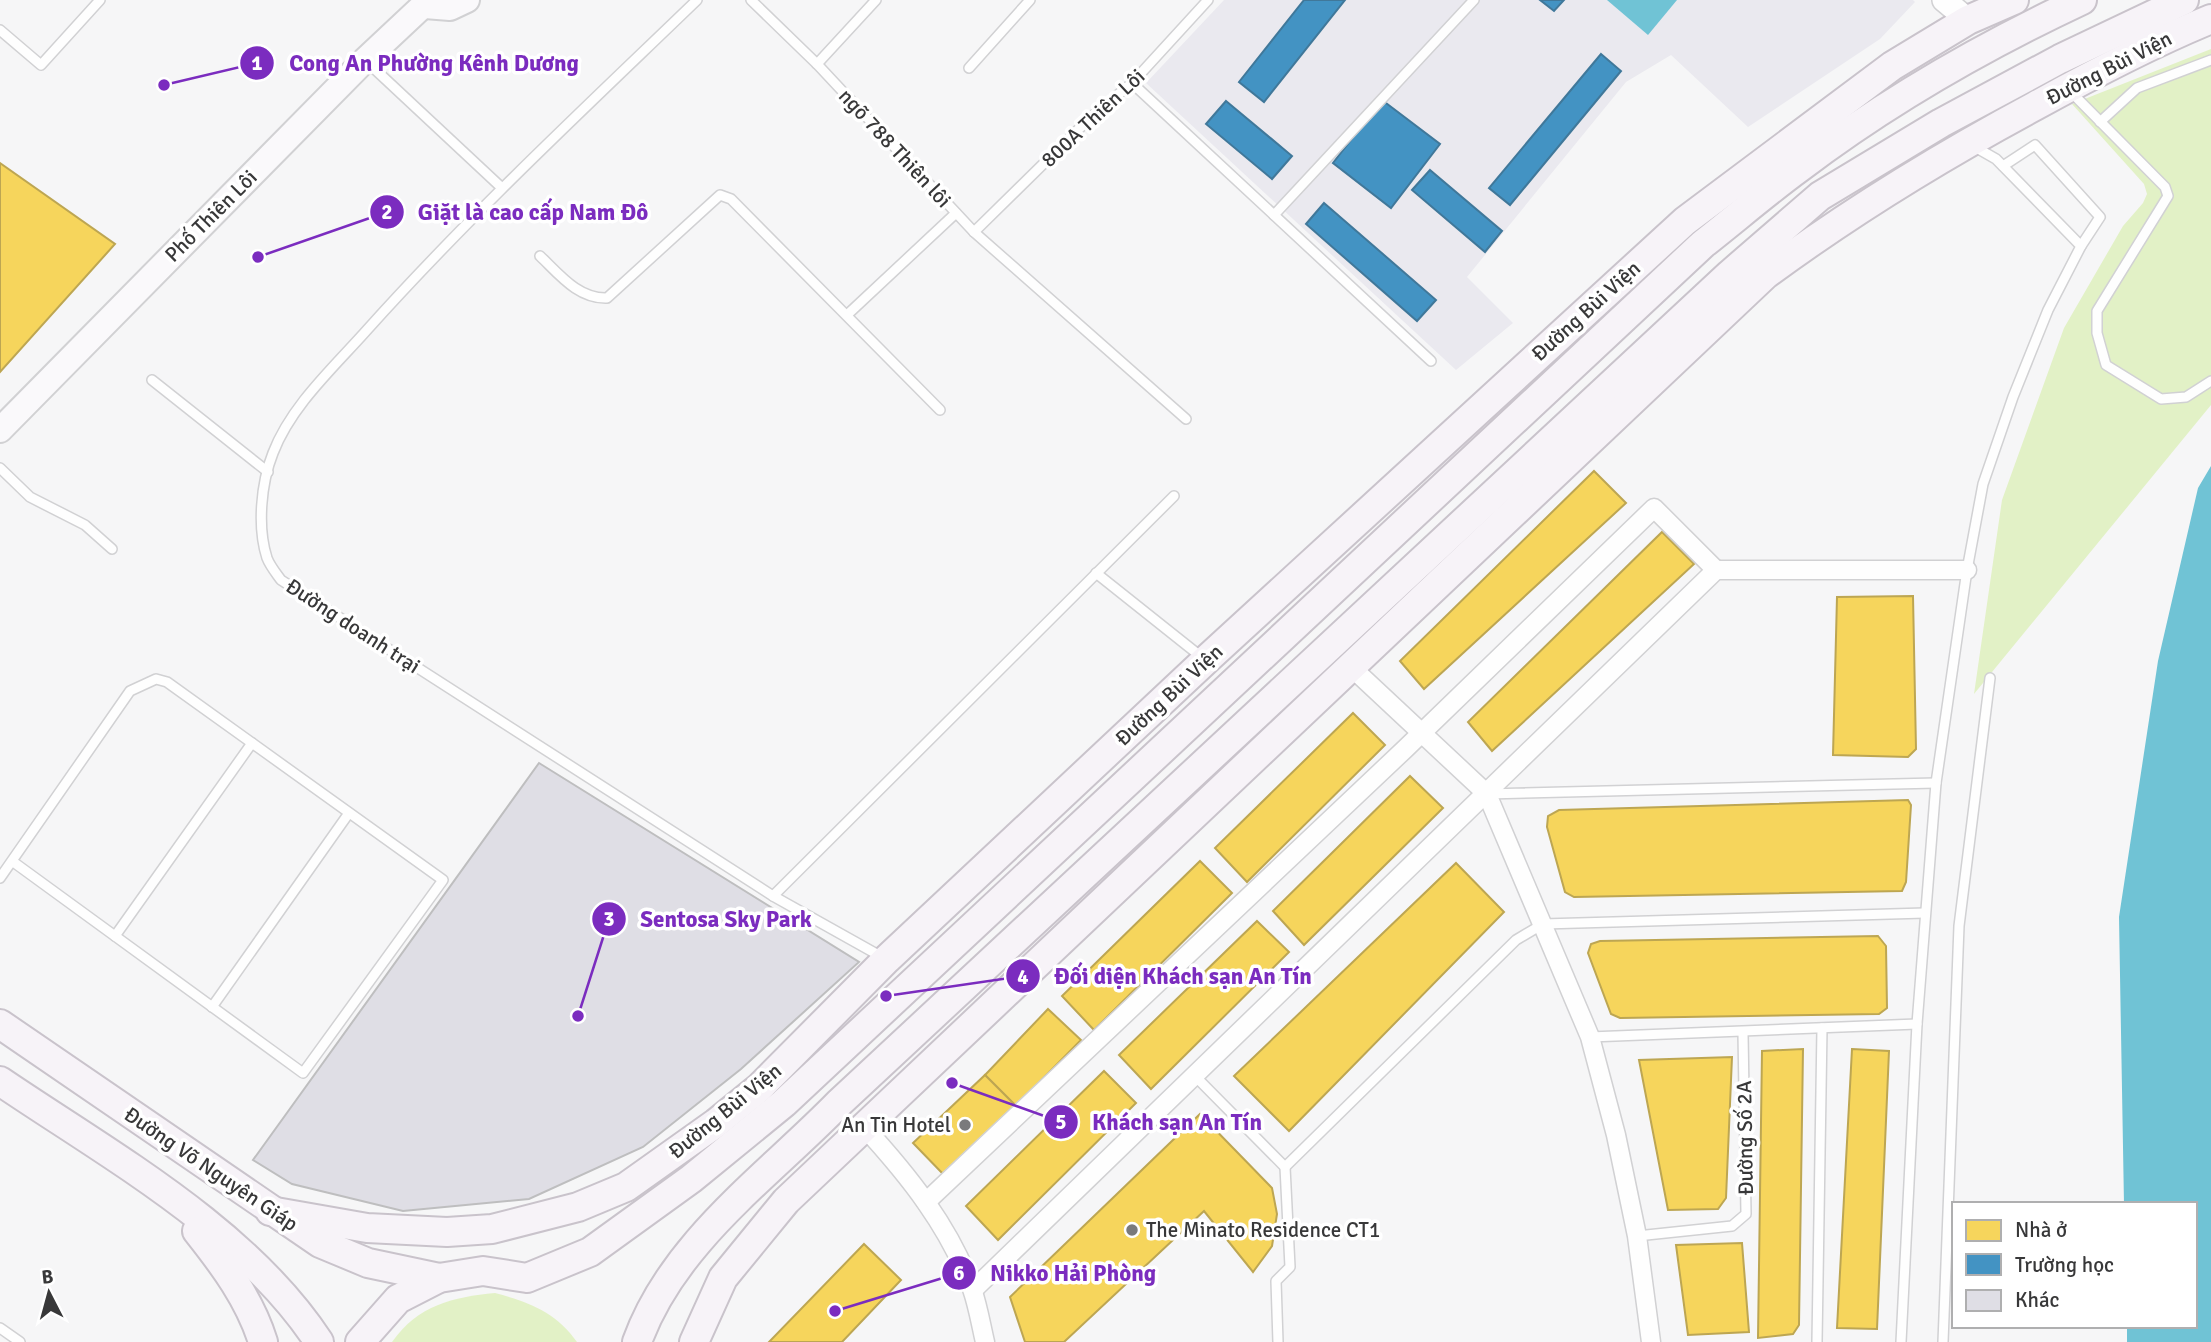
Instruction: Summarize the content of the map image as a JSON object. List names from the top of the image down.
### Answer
{
  "streets": {
    "main road": ["Đường Bùi Viện", "Phố Thiên Lôi", "Đường Võ Nguyên Giáp"],
    "lane": [
      "800A Thiên Lôi",
      "ngõ 788 Thiên lôi",
      "Đường doanh trại",
      "Đường Số 2A"
    ]
  },
  "crossings": [
    ["Đường Bùi Viện", "Đường doanh trại"],
    ["Đường Bùi Viện", "Đường Võ Nguyên Giáp"],
    ["800A Thiên Lôi", "ngõ 788 Thiên lôi"]
  ],
  "places": [
    "Cong An Phường Kênh Dương",
    "Giặt là cao cấp Nam Đô",
    "Đối diện Khách sạn An Tín",
    "Sentosa Sky Park",
    "Khách sạn An Tín",
    "An Tin Hotel",
    "The Minato Residence CT1",
    "Nikko Hải Phòng"
  ],
  "legend": ["Nhà ở", "Trường học", "Khác"],
  "north": "top"
}
